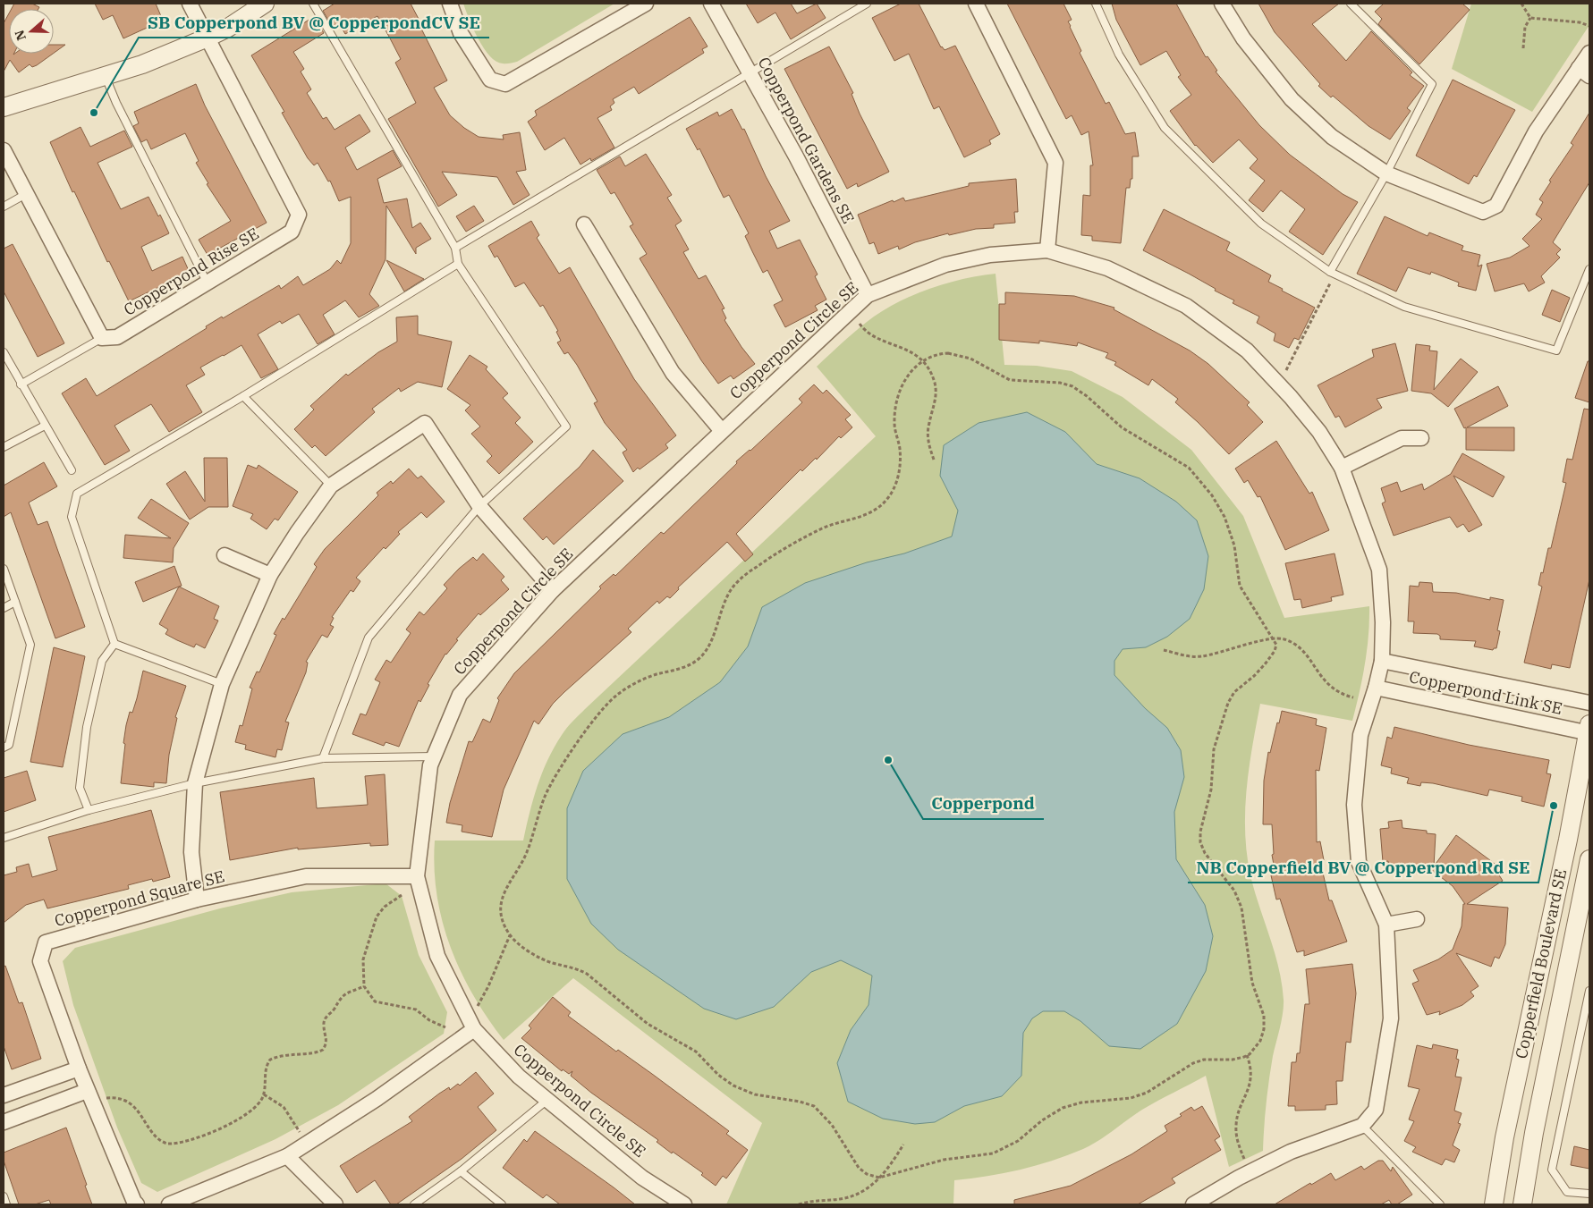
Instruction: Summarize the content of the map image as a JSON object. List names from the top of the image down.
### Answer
{
  "streets": {
    "street": [
      "Copperpond Gardens SE",
      "Copperpond Rise SE",
      "Copperpond Circle SE",
      "Copperpond Link SE",
      "Copperpond Square SE",
      "Copperfield Boulevard SE"
    ]
  },
  "crossings": [
    ["Copperpond Gardens SE", "Copperpond Circle SE"],
    ["Copperpond Circle SE", "Copperpond Link SE"],
    ["Copperpond Circle SE", "Copperpond Square SE"],
    ["Copperpond Link SE", "Copperfield Boulevard SE"]
  ],
  "places": ["SB Copperpond BV @ CopperpondCV SE", "Copperpond", "NB Copperfield BV @ Copperpond Rd SE"],
  "north": "left"
}
